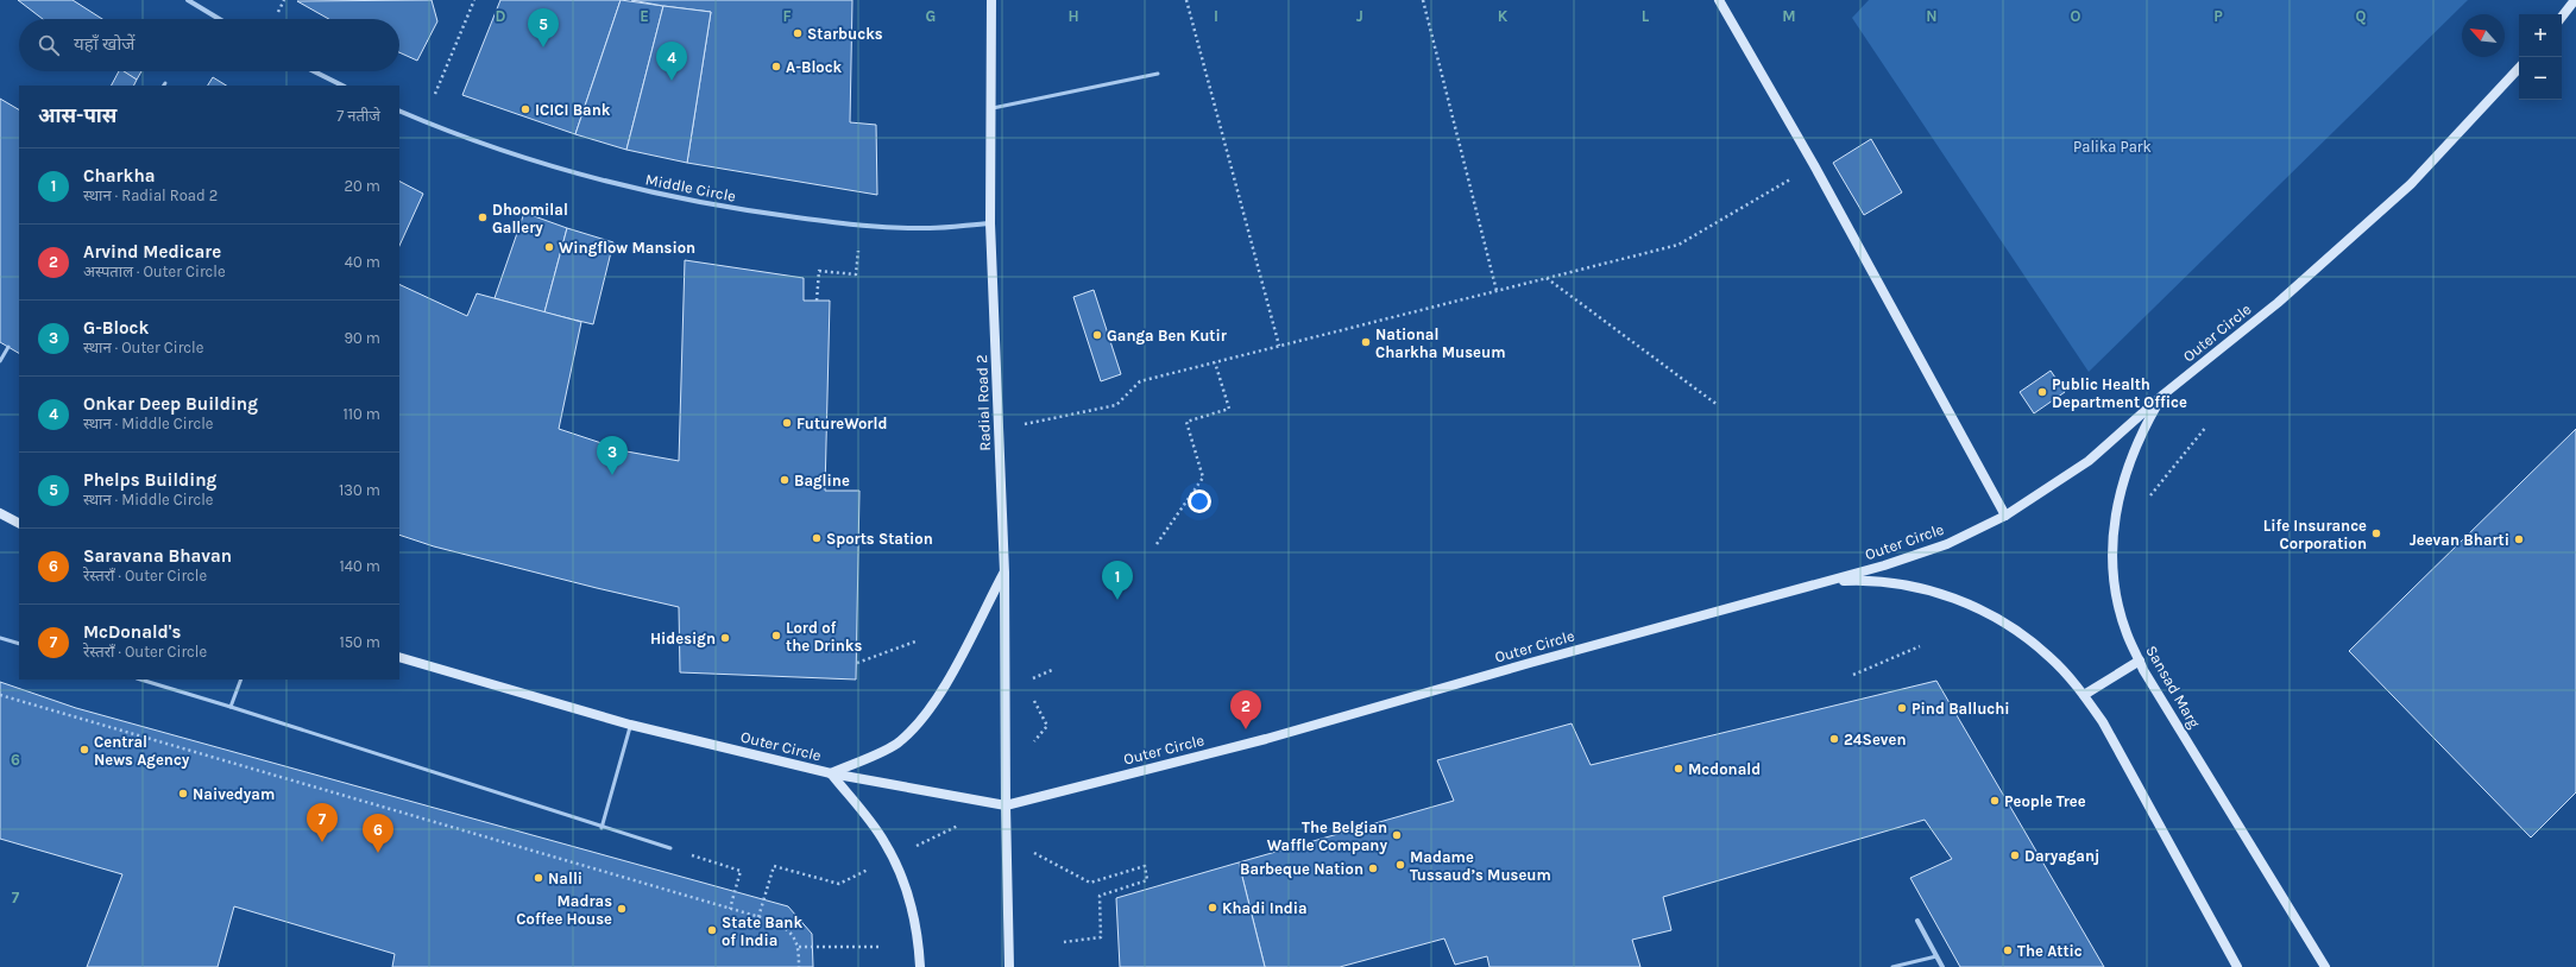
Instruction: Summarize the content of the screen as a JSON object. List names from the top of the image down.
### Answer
{
  "streets": {
    "main road": ["Outer Circle", "Radial Road 2", "Sansad Marg"],
    "street": ["Middle Circle"]
  },
  "crossings": [
    ["Middle Circle", "Radial Road 2"],
    ["Outer Circle", "Radial Road 2"],
    ["Outer Circle", "Sansad Marg"]
  ],
  "parks": ["Palika Park"],
  "places": [
    "Starbucks",
    "A-Block",
    "ICICI Bank",
    "Dhoomilal Gallery",
    "Wingflow Mansion",
    "Ganga Ben Kutir",
    "National Charkha Museum",
    "Public Health Department Office",
    "FutureWorld",
    "Bagline",
    "Life Insurance Corporation",
    "Sports Station",
    "Jeevan Bharti",
    "Lord of the Drinks",
    "Hidesign",
    "Pind Balluchi",
    "24Seven",
    "Central News Agency",
    "Mcdonald",
    "Naivedyam",
    "People Tree",
    "The Belgian Waffle Company",
    "Daryaganj",
    "Madame Tussaud’s Museum",
    "Barbeque Nation",
    "Nalli",
    "Khadi India",
    "Madras Coffee House",
    "State Bank of India",
    "The Attic"
  ],
  "north": "top left",
  "page": {
    "pins": [
      "5",
      "4",
      "3",
      "1",
      "2",
      "7",
      "6"
    ],
    "map_buttons": ["+", "−"],
    "search": "यहाँ खोजें",
    "heading": ["आस-पास", "7 नतीजे"],
    "list": [
      {
        "mark": "1",
        "name": "Charkha",
        "note": "स्थान · Radial Road 2",
        "value": "20 m"
      },
      {
        "mark": "2",
        "name": "Arvind Medicare",
        "note": "अस्पताल · Outer Circle",
        "value": "40 m"
      },
      {
        "mark": "3",
        "name": "G-Block",
        "note": "स्थान · Outer Circle",
        "value": "90 m"
      },
      {
        "mark": "4",
        "name": "Onkar Deep Building",
        "note": "स्थान · Middle Circle",
        "value": "110 m"
      },
      {
        "mark": "5",
        "name": "Phelps Building",
        "note": "स्थान · Middle Circle",
        "value": "130 m"
      },
      {
        "mark": "6",
        "name": "Saravana Bhavan",
        "note": "रेस्तराँ · Outer Circle",
        "value": "140 m"
      },
      {
        "mark": "7",
        "name": "McDonald's",
        "note": "रेस्तराँ · Outer Circle",
        "value": "150 m"
      }
    ]
  },
  "grid": {
    "columns": [
      "D",
      "E",
      "F",
      "G",
      "H",
      "I",
      "J",
      "K",
      "L",
      "M",
      "N",
      "O",
      "P",
      "Q"
    ],
    "rows": ["6", "7"]
  }
}
